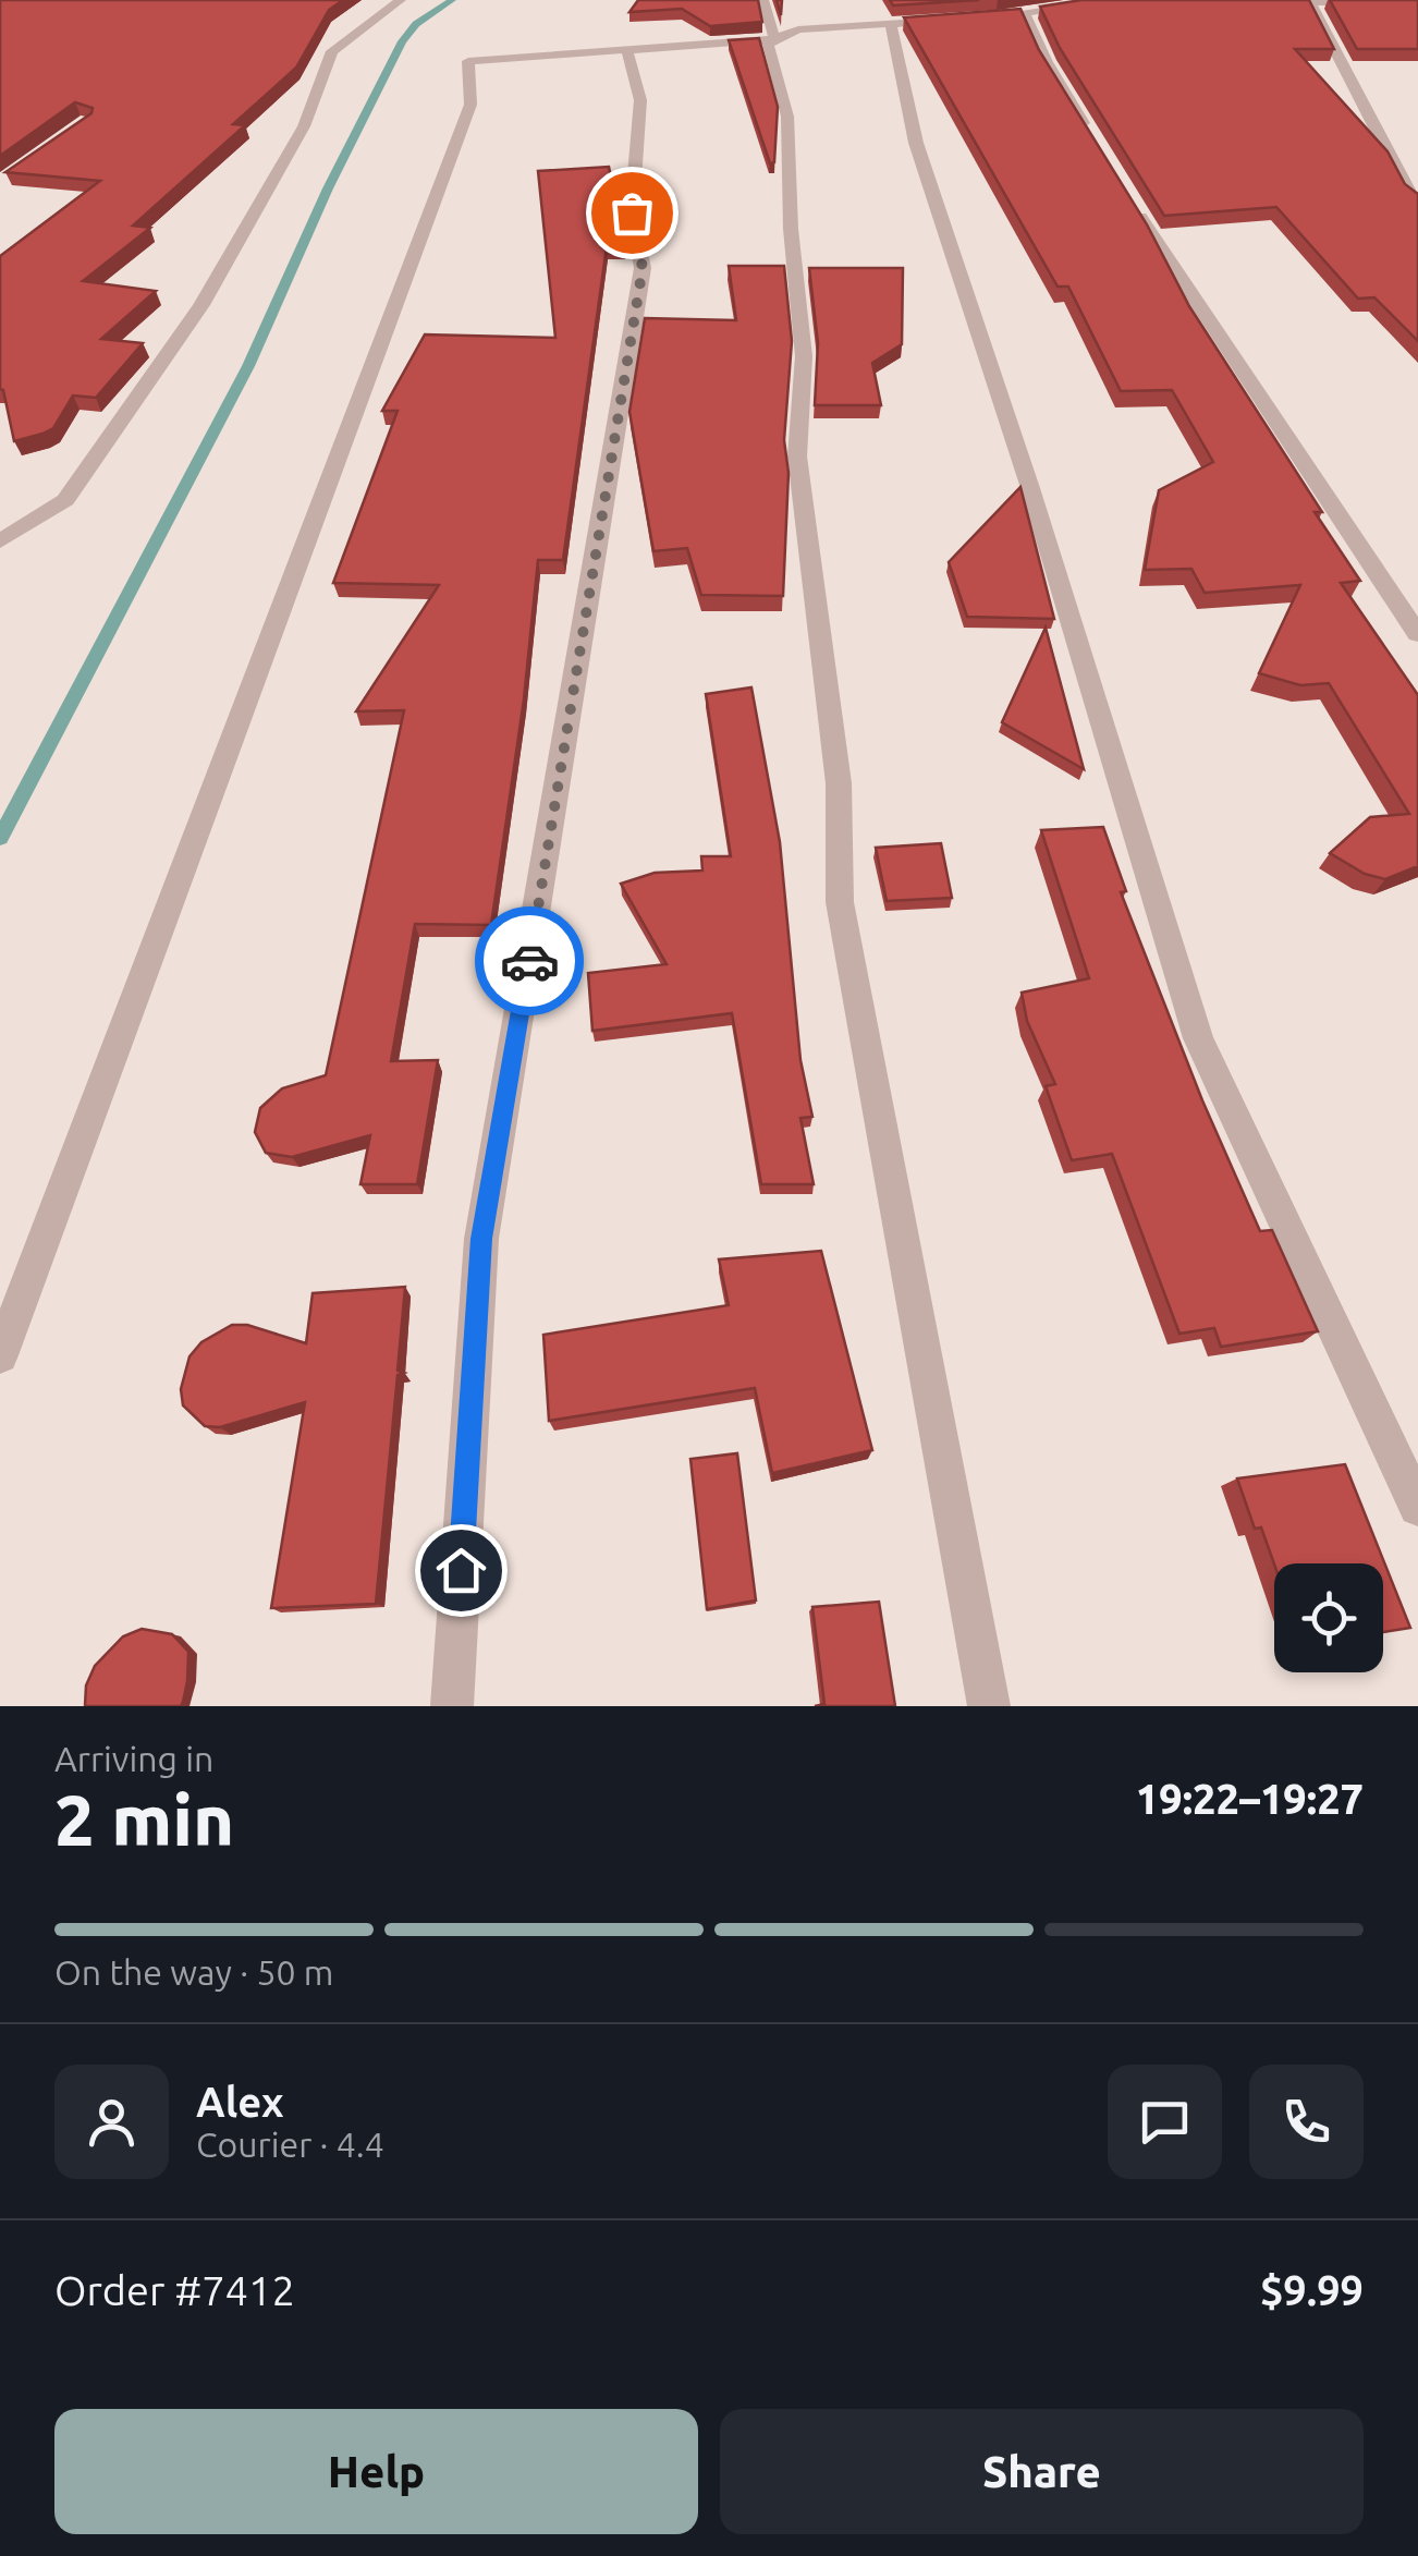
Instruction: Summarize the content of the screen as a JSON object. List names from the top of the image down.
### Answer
{
  "page": {
    "heading": ["2 min", "Arriving in", "19:22–19:27"],
    "panel": [
      "Alex",
      "Courier · 4.4",
      "Order #7412",
      "$9.99"
    ],
    "bar": "On the way · 50 m",
    "buttons": ["Help", "Share"]
  }
}
